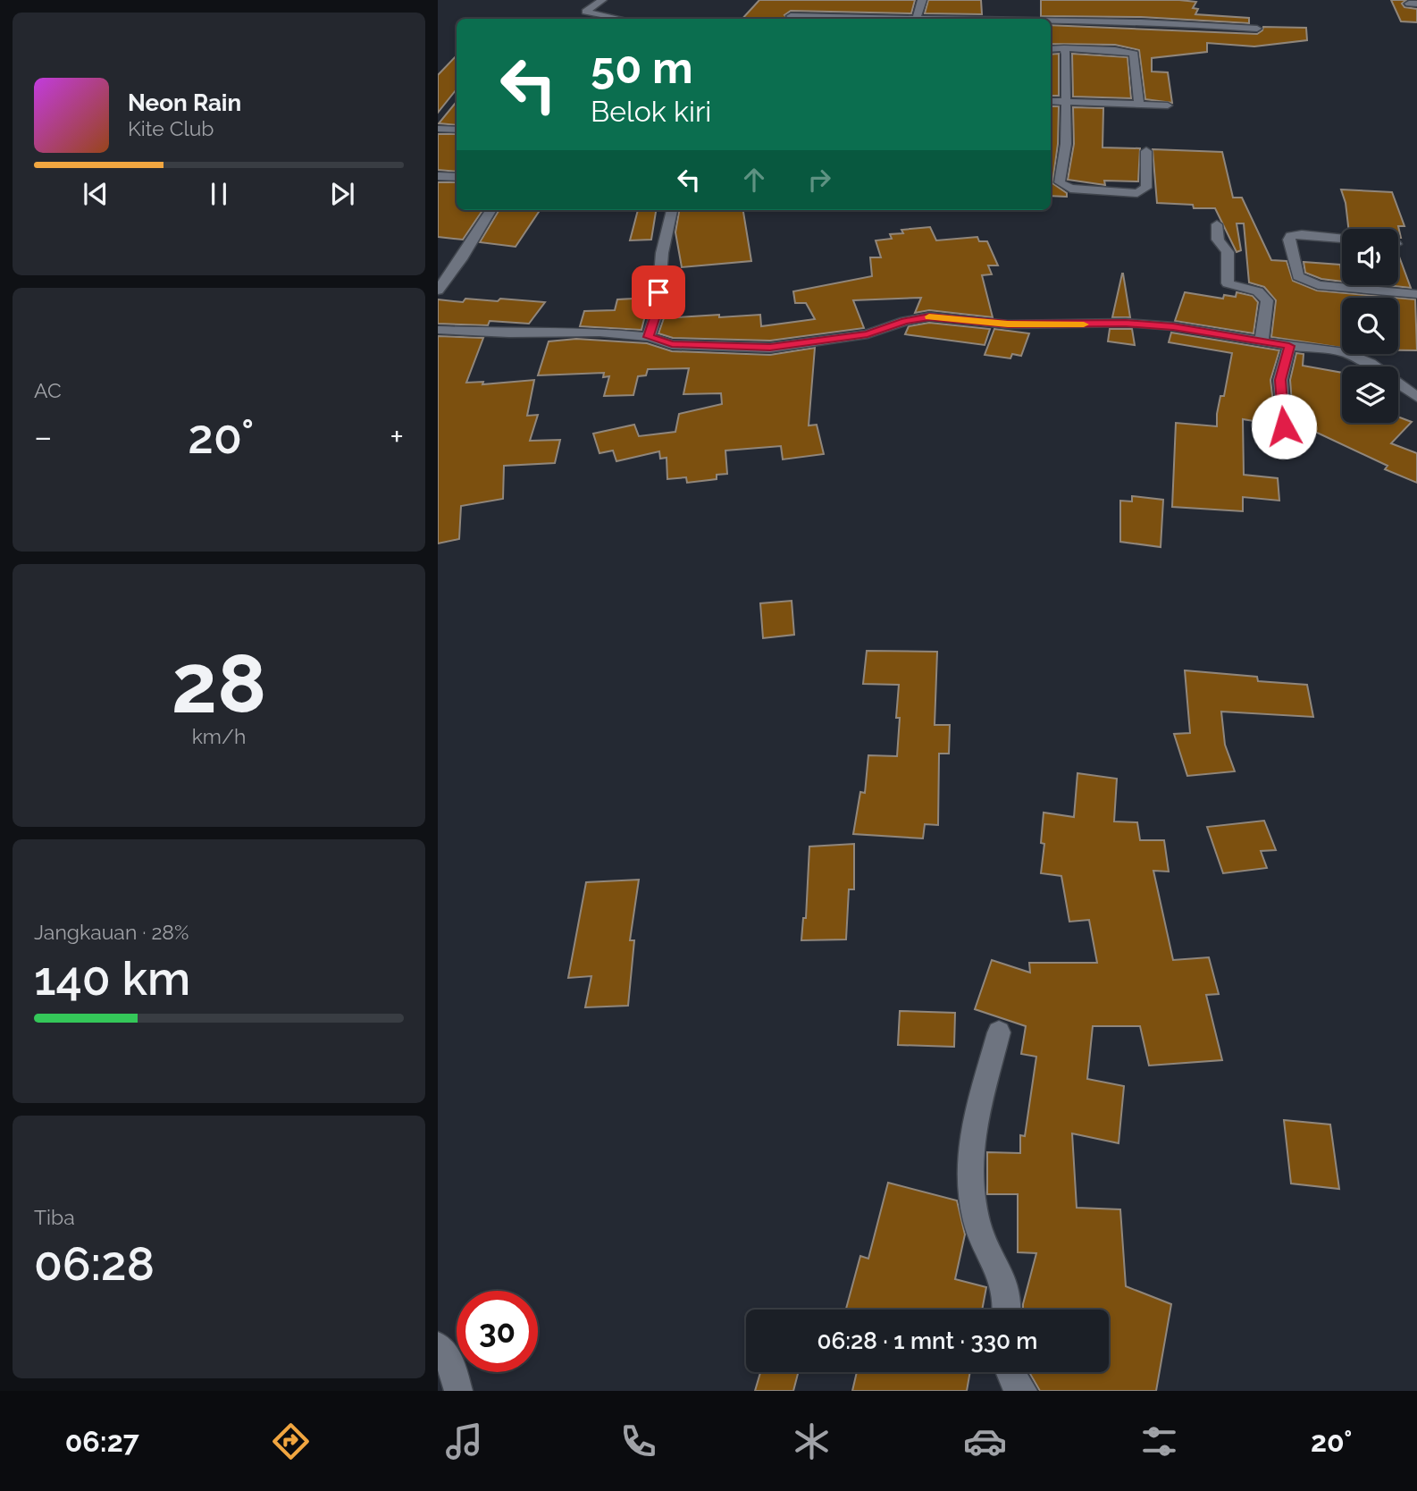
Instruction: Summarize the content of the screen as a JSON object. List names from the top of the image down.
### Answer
{
  "page": {
    "turn": ["50 m", "Belok kiri"],
    "song": ["Neon Rain", "Kite Club"],
    "tile": [
      "AC",
      ["28", "km/h"],
      ["Jangkauan · 28%", "140 km"],
      ["Tiba", "06:28"]
    ],
    "heat": ["−", "20°", "+"],
    "limit": "30",
    "trip": "06:28 · 1 mnt · 330 m",
    "tabs": ["06:27", "20°"]
  }
}
